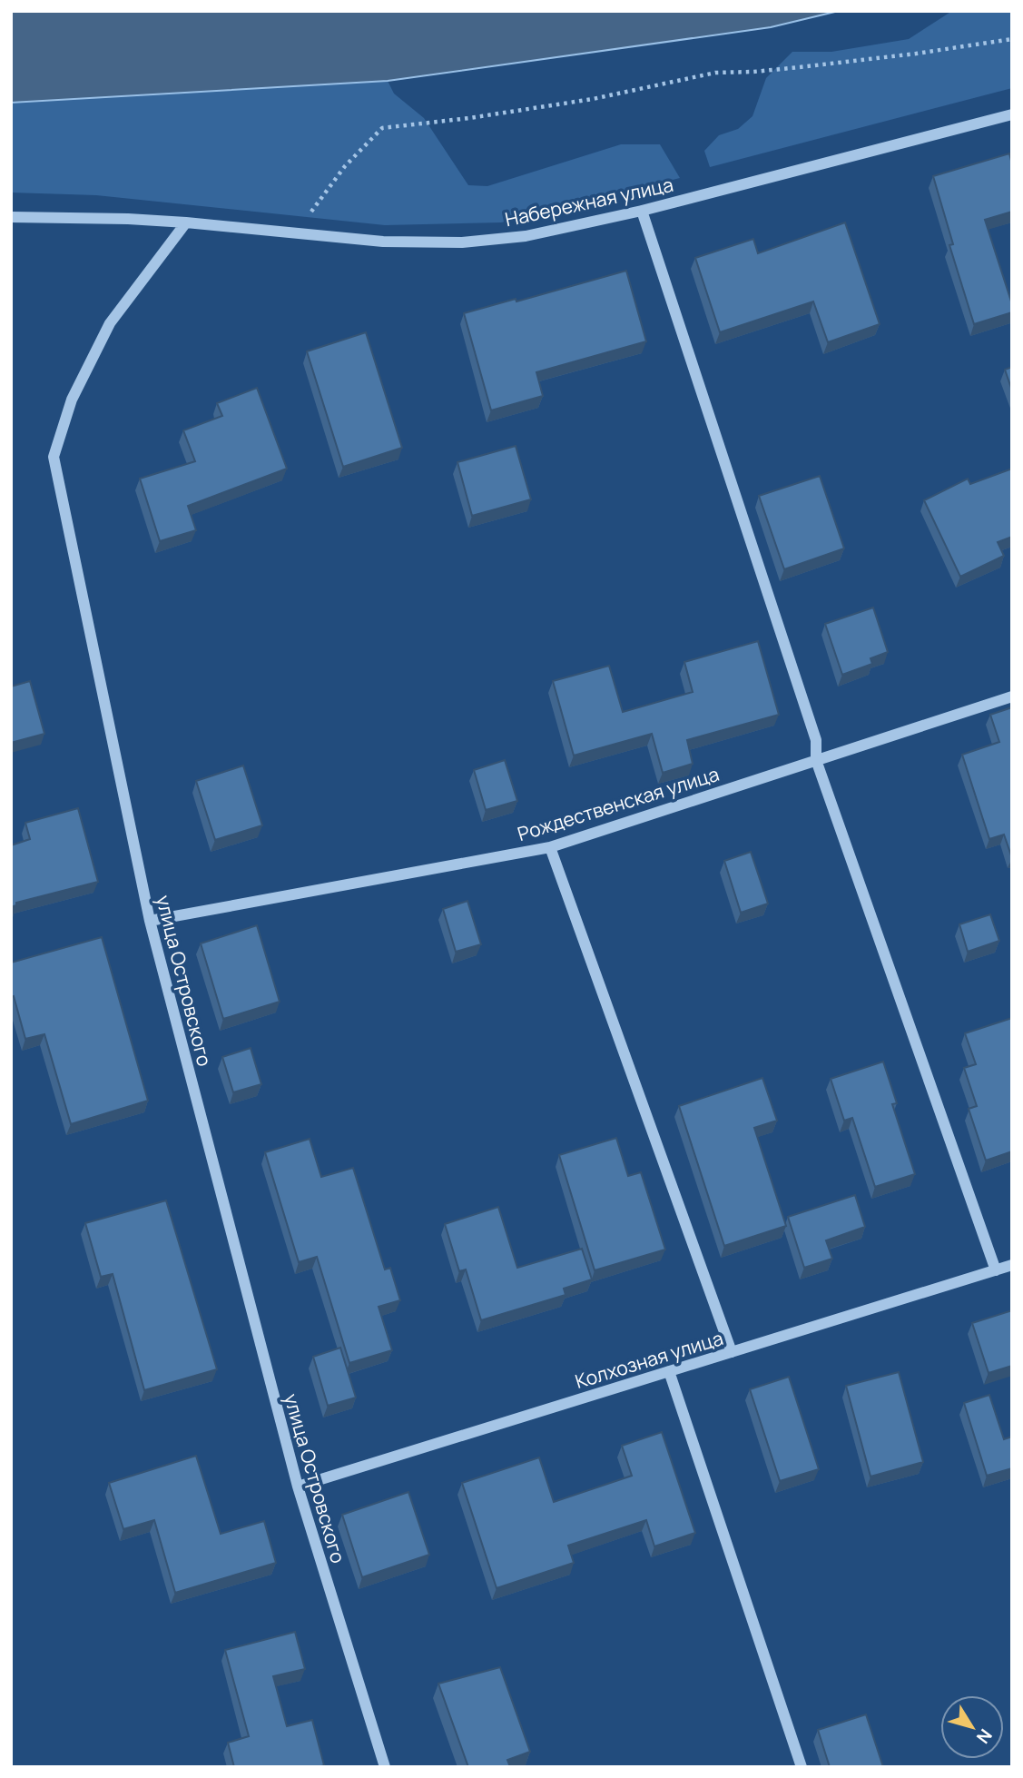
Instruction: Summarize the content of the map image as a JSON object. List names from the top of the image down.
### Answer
{
  "streets": {
    "street": [
      "Набережная улица",
      "Рождественская улица",
      "улица Островского",
      "Колхозная улица"
    ]
  },
  "crossings": [
    ["Набережная улица", "улица Островского"],
    ["Рождественская улица", "улица Островского"],
    ["улица Островского", "Колхозная улица"]
  ],
  "north": "bottom right"
}
